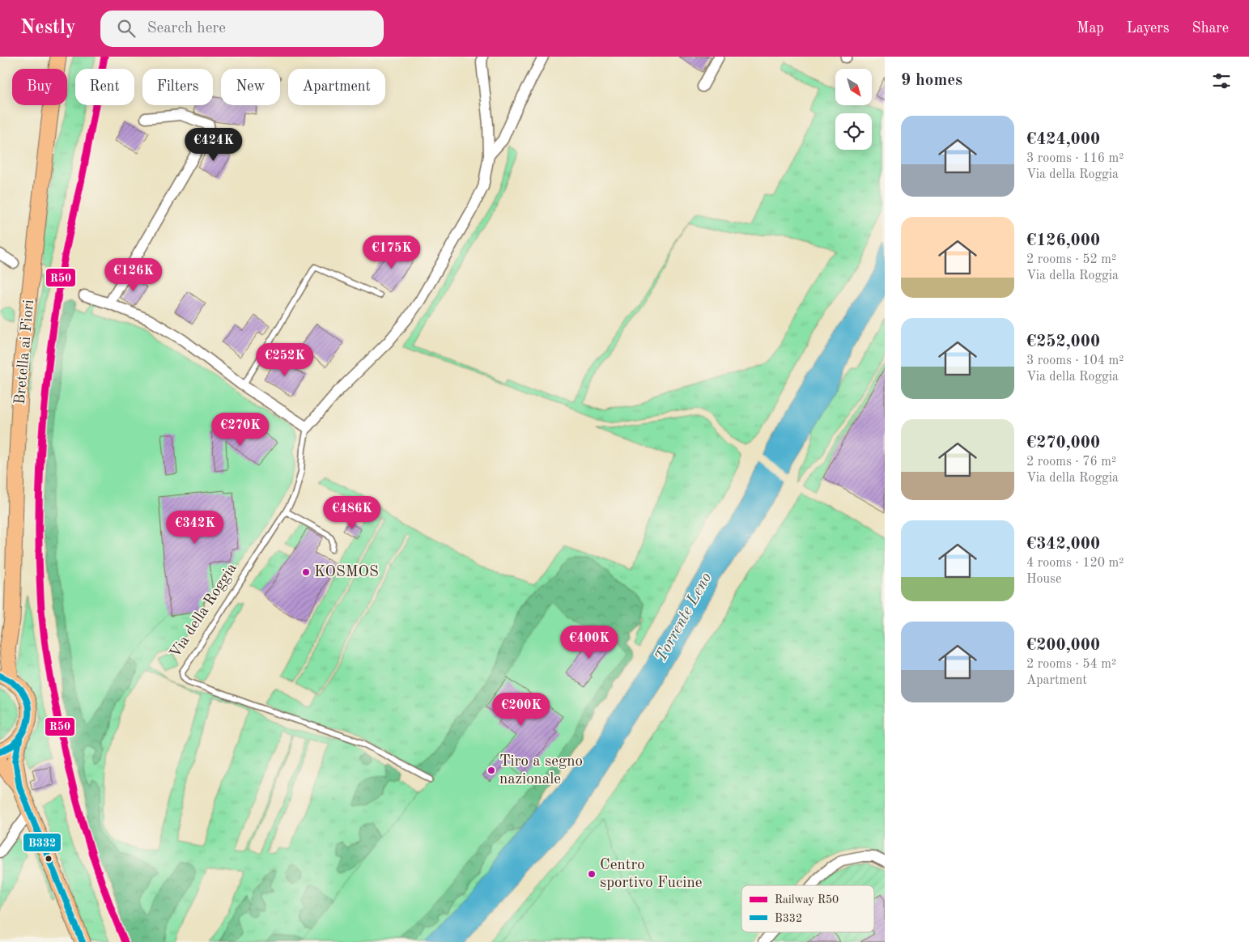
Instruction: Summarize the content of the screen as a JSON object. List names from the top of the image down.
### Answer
{
  "streets": {
    "main road": ["Bretella ai Fiori"],
    "lane": ["Via della Roggia"]
  },
  "water": ["Torrente Leno"],
  "places": ["KOSMOS", "Tiro a segno nazionale", "Centro sportivo Fucine"],
  "lines": ["rail line R50", "transit line B332"],
  "legend": ["Railway R50", "B332"],
  "north": "bottom right",
  "page": {
    "header": "Nestly",
    "search": "Search here",
    "nav": ["Map", "Layers", "Share"],
    "heading": "9 homes",
    "chip": [
      "Buy",
      "Rent",
      "Filters",
      "New",
      "Apartment"
    ],
    "list": [
      {
        "name": "€424,000",
        "note": "3 rooms · 116 m² · Via della Roggia"
      },
      {
        "name": "€126,000",
        "note": "2 rooms · 52 m² · Via della Roggia"
      },
      {
        "name": "€252,000",
        "note": "3 rooms · 104 m² · Via della Roggia"
      },
      {
        "name": "€270,000",
        "note": "2 rooms · 76 m² · Via della Roggia"
      },
      {
        "name": "€342,000",
        "note": "4 rooms · 120 m² · House"
      },
      {
        "name": "€200,000",
        "note": "2 rooms · 54 m² · Apartment"
      }
    ],
    "price": [
      "€424K",
      "€175K",
      "€126K",
      "€252K",
      "€270K",
      "€486K",
      "€342K",
      "€400K",
      "€200K"
    ]
  }
}
